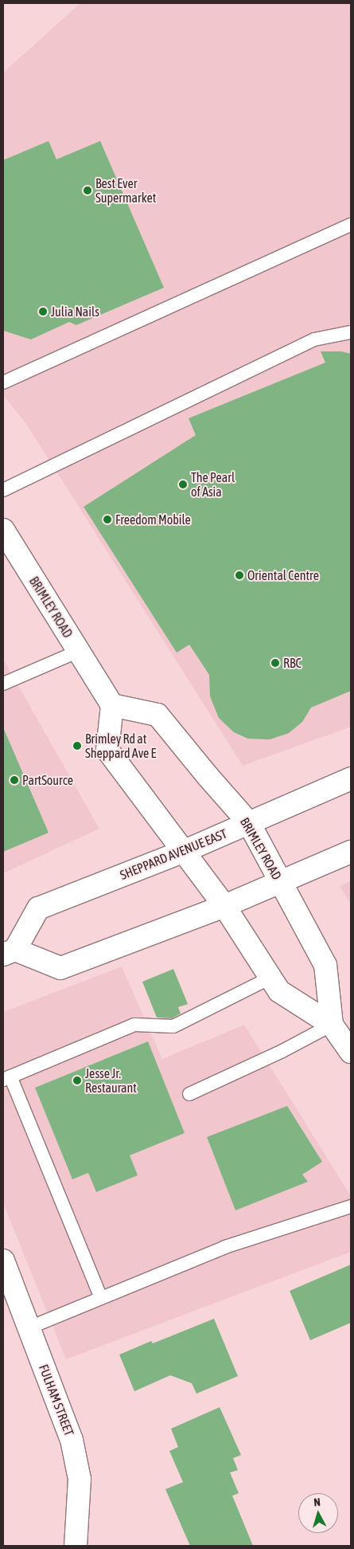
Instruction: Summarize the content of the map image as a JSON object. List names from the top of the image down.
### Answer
{
  "streets": {
    "main road": ["BRIMLEY ROAD", "SHEPPARD AVENUE EAST", "FULHAM STREET"]
  },
  "crossings": [
    ["BRIMLEY ROAD", "SHEPPARD AVENUE EAST"]
  ],
  "places": [
    "Best Ever Supermarket",
    "Julia Nails",
    "The Pearl of Asia",
    "Freedom Mobile",
    "Oriental Centre",
    "RBC",
    "Brimley Rd at Sheppard Ave E",
    "PartSource",
    "Jesse Jr. Restaurant"
  ],
  "north": "top"
}
